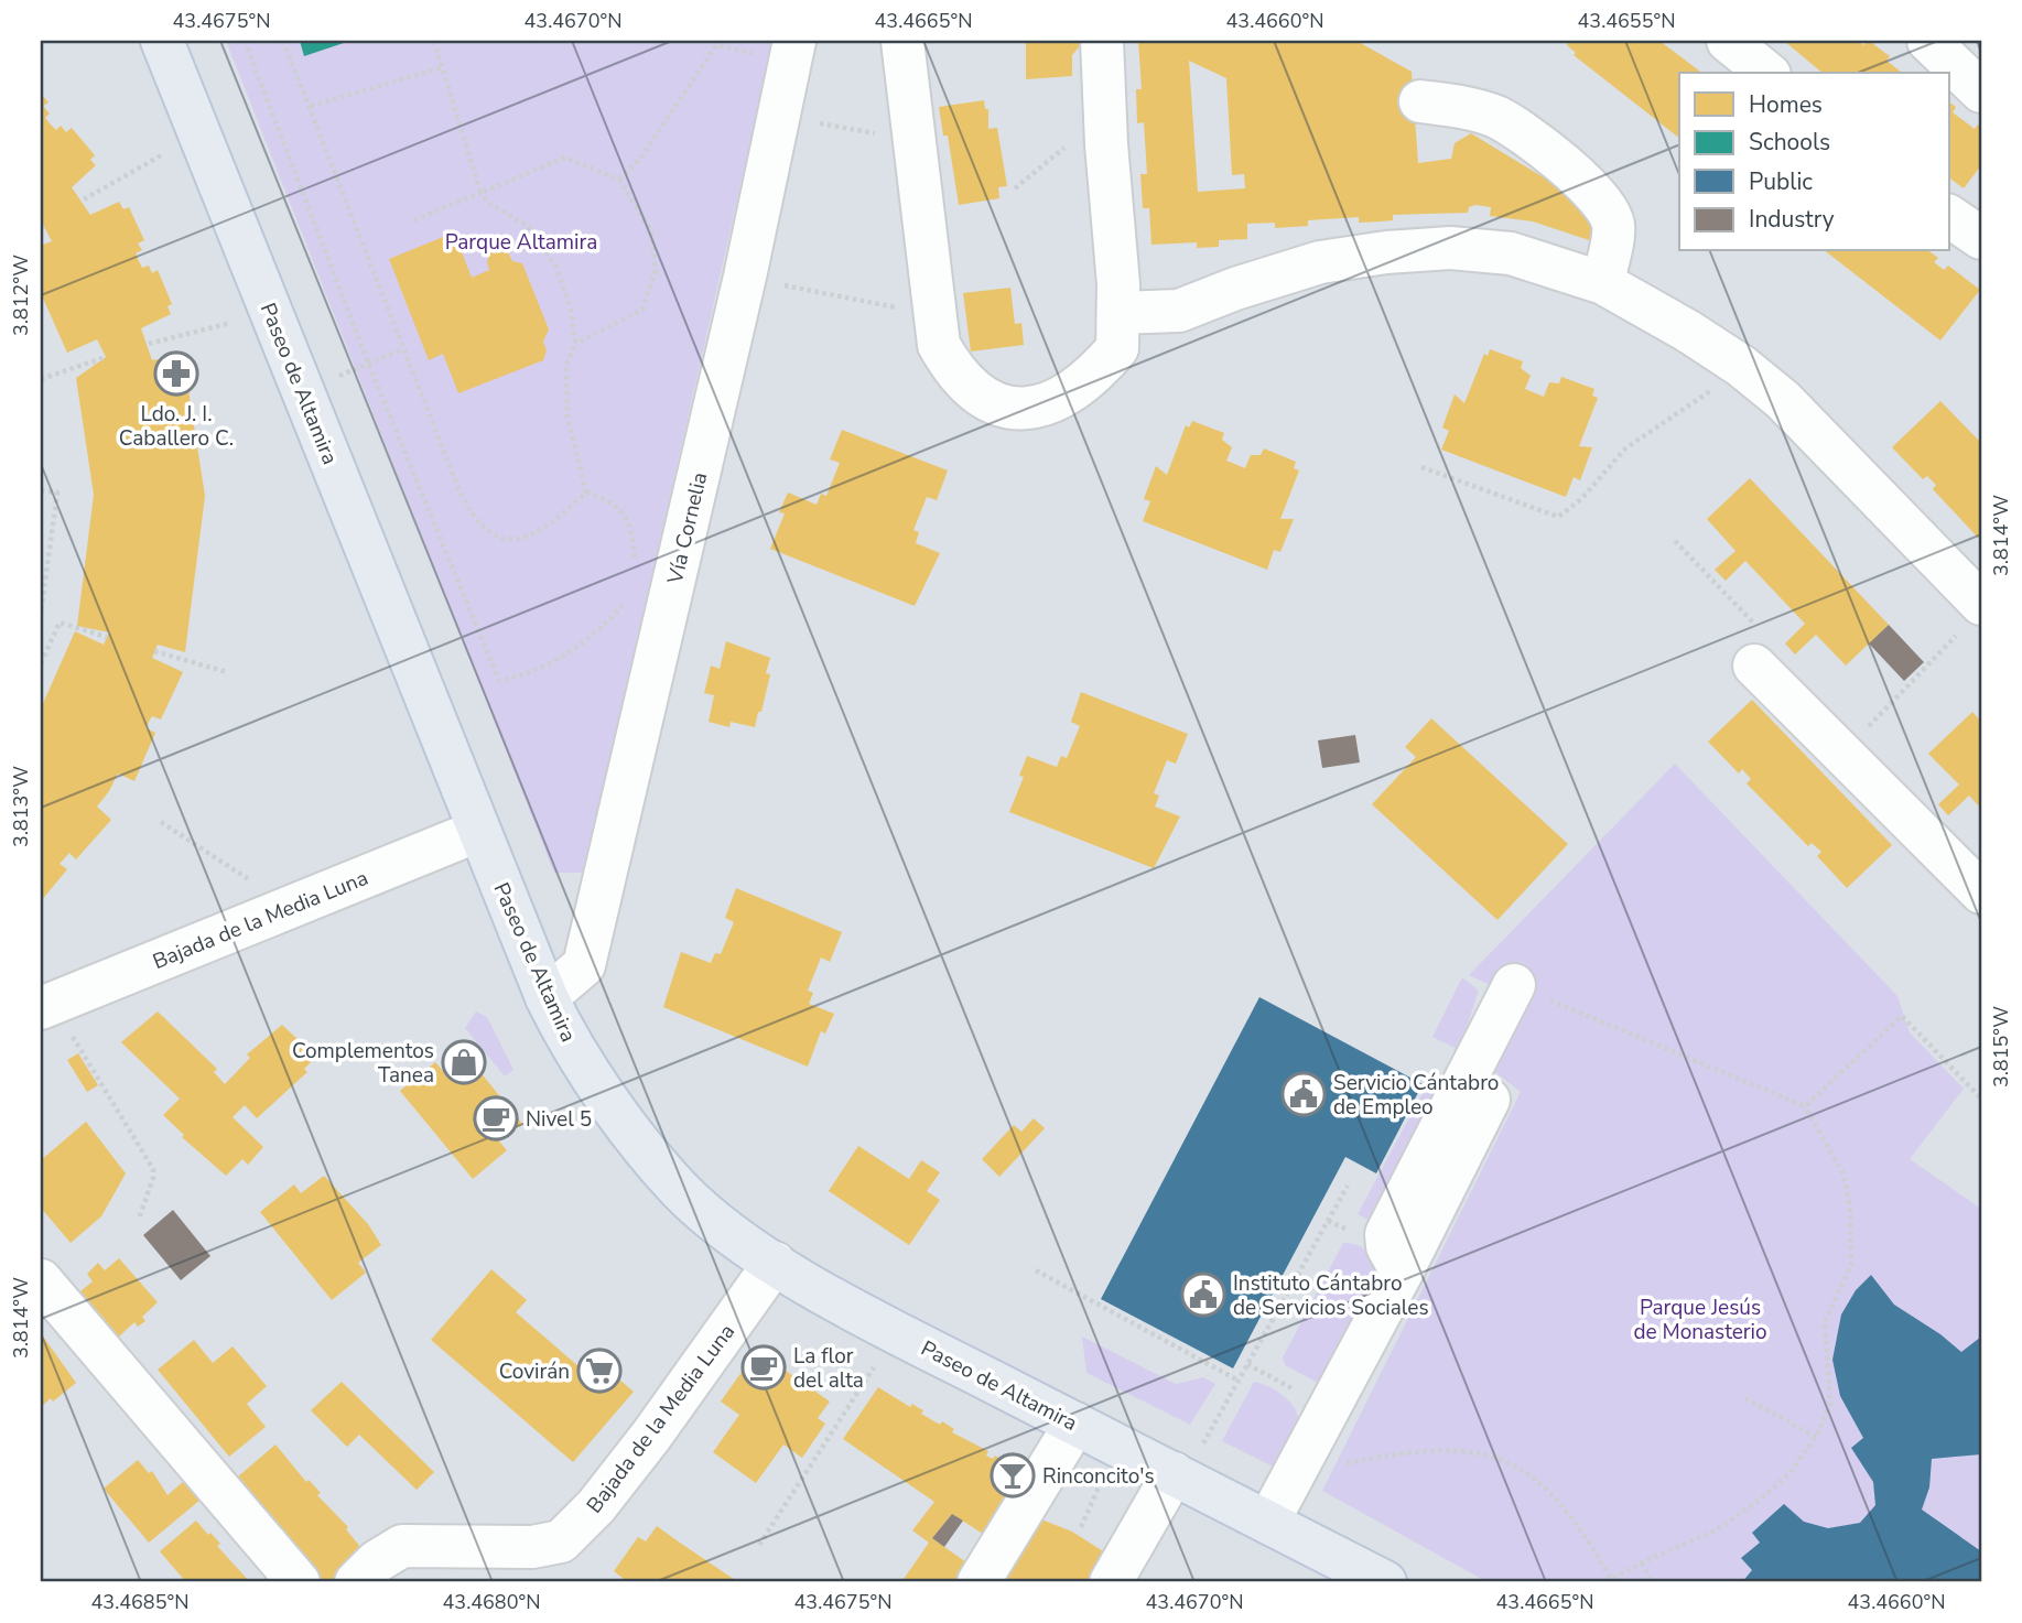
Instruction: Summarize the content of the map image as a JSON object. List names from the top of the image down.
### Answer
{
  "streets": {
    "main road": ["Paseo de Altamira"],
    "street": ["Vía Cornelia", "Bajada de la Media Luna"]
  },
  "crossings": [
    ["Paseo de Altamira", "Vía Cornelia"],
    ["Paseo de Altamira", "Bajada de la Media Luna"]
  ],
  "parks": ["Parque Altamira", "Parque Jesús de Monasterio"],
  "places": {
    "pharmacy": ["Ldo. J. I. Caballero C."],
    "shop": ["Complementos Tanea"],
    "public building": ["Servicio Cántabro de Empleo", "Instituto Cántabro de Servicios Sociales"],
    "cafe": ["Nivel 5", "La flor del alta"],
    "supermarket": ["Covirán"],
    "bar": ["Rinconcito's"]
  },
  "legend": [
    "Homes",
    "Schools",
    "Public",
    "Industry"
  ],
  "coordinates": [
    "43.4675°N",
    "43.4670°N",
    "43.4665°N",
    "43.4660°N",
    "43.4655°N",
    "3.812°W",
    "3.814°W",
    "3.813°W",
    "3.815°W",
    "43.4685°N",
    "43.4680°N"
  ]
}
